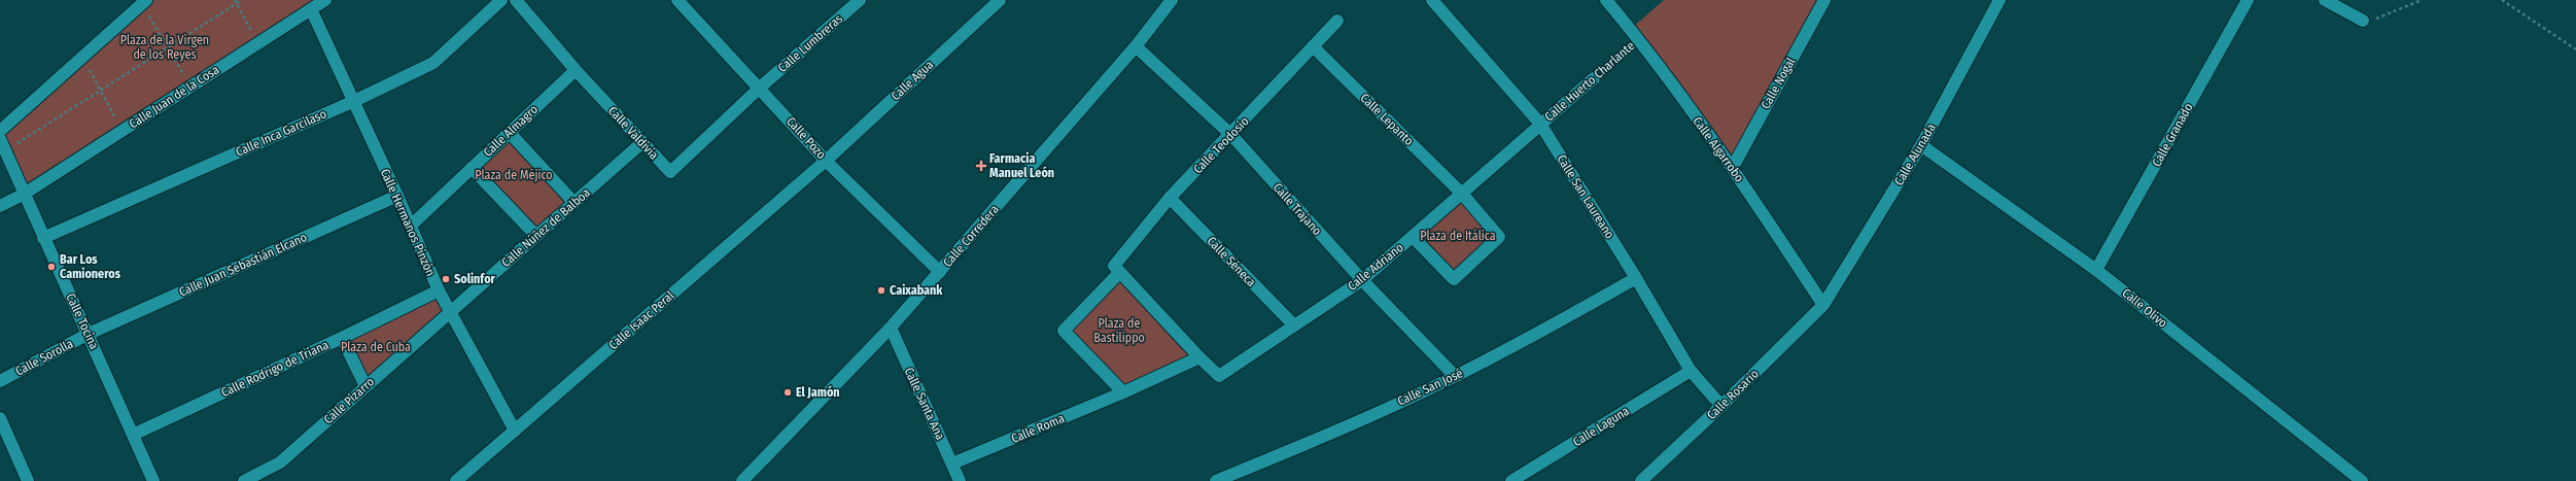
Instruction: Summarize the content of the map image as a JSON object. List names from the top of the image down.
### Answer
{
  "streets": {
    "street": [
      "Calle Lumbreras",
      "Calle Agua",
      "Calle Huerto Charlante",
      "Calle Nogal",
      "Calle Juan de la Cosa",
      "Calle Lepanto",
      "Calle Almagro",
      "Calle Inca Garcilaso",
      "Calle Valdivia",
      "Calle Granado",
      "Calle Pozo",
      "Calle Teodosio",
      "Calle Algarrobo",
      "Calle Alunada",
      "Calle San Laureano",
      "Calle Trajano",
      "Calle Hermanos Pinzón",
      "Calle Núñez de Balboa",
      "Calle Corredera",
      "Calle Séneca",
      "Calle Juan Sebastián Elcano",
      "Calle Adriano",
      "Calle Olivo",
      "Calle Isaac Peral",
      "Calle Tocina",
      "Calle Sorolla",
      "Calle Rodrigo de Triana",
      "Calle San José",
      "Calle Rosario",
      "Calle Pizarro",
      "Calle Santa Ana",
      "Calle Laguna",
      "Calle Roma"
    ]
  },
  "crossings": [
    ["Calle Lumbreras", "Calle Valdivia"],
    ["Calle Lumbreras", "Calle Pozo"],
    ["Calle Agua", "Calle Pozo"],
    ["Calle Agua", "Calle Isaac Peral"],
    ["Calle Huerto Charlante", "Calle Algarrobo"],
    ["Calle Huerto Charlante", "Calle San Laureano"],
    ["Calle Huerto Charlante", "Calle Adriano"],
    ["Calle Nogal", "Calle Algarrobo"],
    ["Calle Juan de la Cosa", "Calle Hermanos Pinzón"],
    ["Calle Juan de la Cosa", "Calle Tocina"],
    ["Calle Lepanto", "Calle Teodosio"],
    ["Calle Lepanto", "Calle Adriano"],
    ["Calle Almagro", "Calle Valdivia"],
    ["Calle Almagro", "Calle Hermanos Pinzón"],
    ["Calle Inca Garcilaso", "Calle Hermanos Pinzón"],
    ["Calle Inca Garcilaso", "Calle Tocina"],
    ["Calle Valdivia", "Calle Pozo"],
    ["Calle Valdivia", "Calle Núñez de Balboa"],
    ["Calle Granado", "Calle Olivo"],
    ["Calle Pozo", "Calle Corredera"],
    ["Calle Pozo", "Calle Isaac Peral"],
    ["Calle Teodosio", "Calle Trajano"],
    ["Calle Teodosio", "Calle Séneca"],
    ["Calle Algarrobo", "Calle Alunada"],
    ["Calle Algarrobo", "Calle Rosario"],
    ["Calle Alunada", "Calle Olivo"],
    ["Calle Alunada", "Calle Rosario"],
    ["Calle San Laureano", "Calle Adriano"],
    ["Calle San Laureano", "Calle San José"],
    ["Calle San Laureano", "Calle Rosario"],
    ["Calle San Laureano", "Calle Laguna"],
    ["Calle Trajano", "Calle Corredera"],
    ["Calle Trajano", "Calle Adriano"],
    ["Calle Trajano", "Calle San José"],
    ["Calle Hermanos Pinzón", "Calle Núñez de Balboa"],
    ["Calle Hermanos Pinzón", "Calle Juan Sebastián Elcano"],
    ["Calle Hermanos Pinzón", "Calle Isaac Peral"],
    ["Calle Hermanos Pinzón", "Calle Rodrigo de Triana"],
    ["Calle Hermanos Pinzón", "Calle Pizarro"],
    ["Calle Núñez de Balboa", "Calle Pizarro"],
    ["Calle Corredera", "Calle Santa Ana"],
    ["Calle Séneca", "Calle Adriano"],
    ["Calle Juan Sebastián Elcano", "Calle Tocina"],
    ["Calle Juan Sebastián Elcano", "Calle Sorolla"],
    ["Calle Tocina", "Calle Sorolla"],
    ["Calle Tocina", "Calle Rodrigo de Triana"],
    ["Calle Santa Ana", "Calle Roma"]
  ],
  "parks": [
    "Plaza de la Virgen de los Reyes",
    "Plaza de Méjico",
    "Plaza de Itálica",
    "Plaza de Bastilippo",
    "Plaza de Cuba"
  ],
  "places": {
    "health": ["Farmacia Manuel León"],
    "other": [
      "Bar Los Camioneros",
      "Solinfor",
      "Caixabank",
      "El Jamón"
    ]
  }
}
